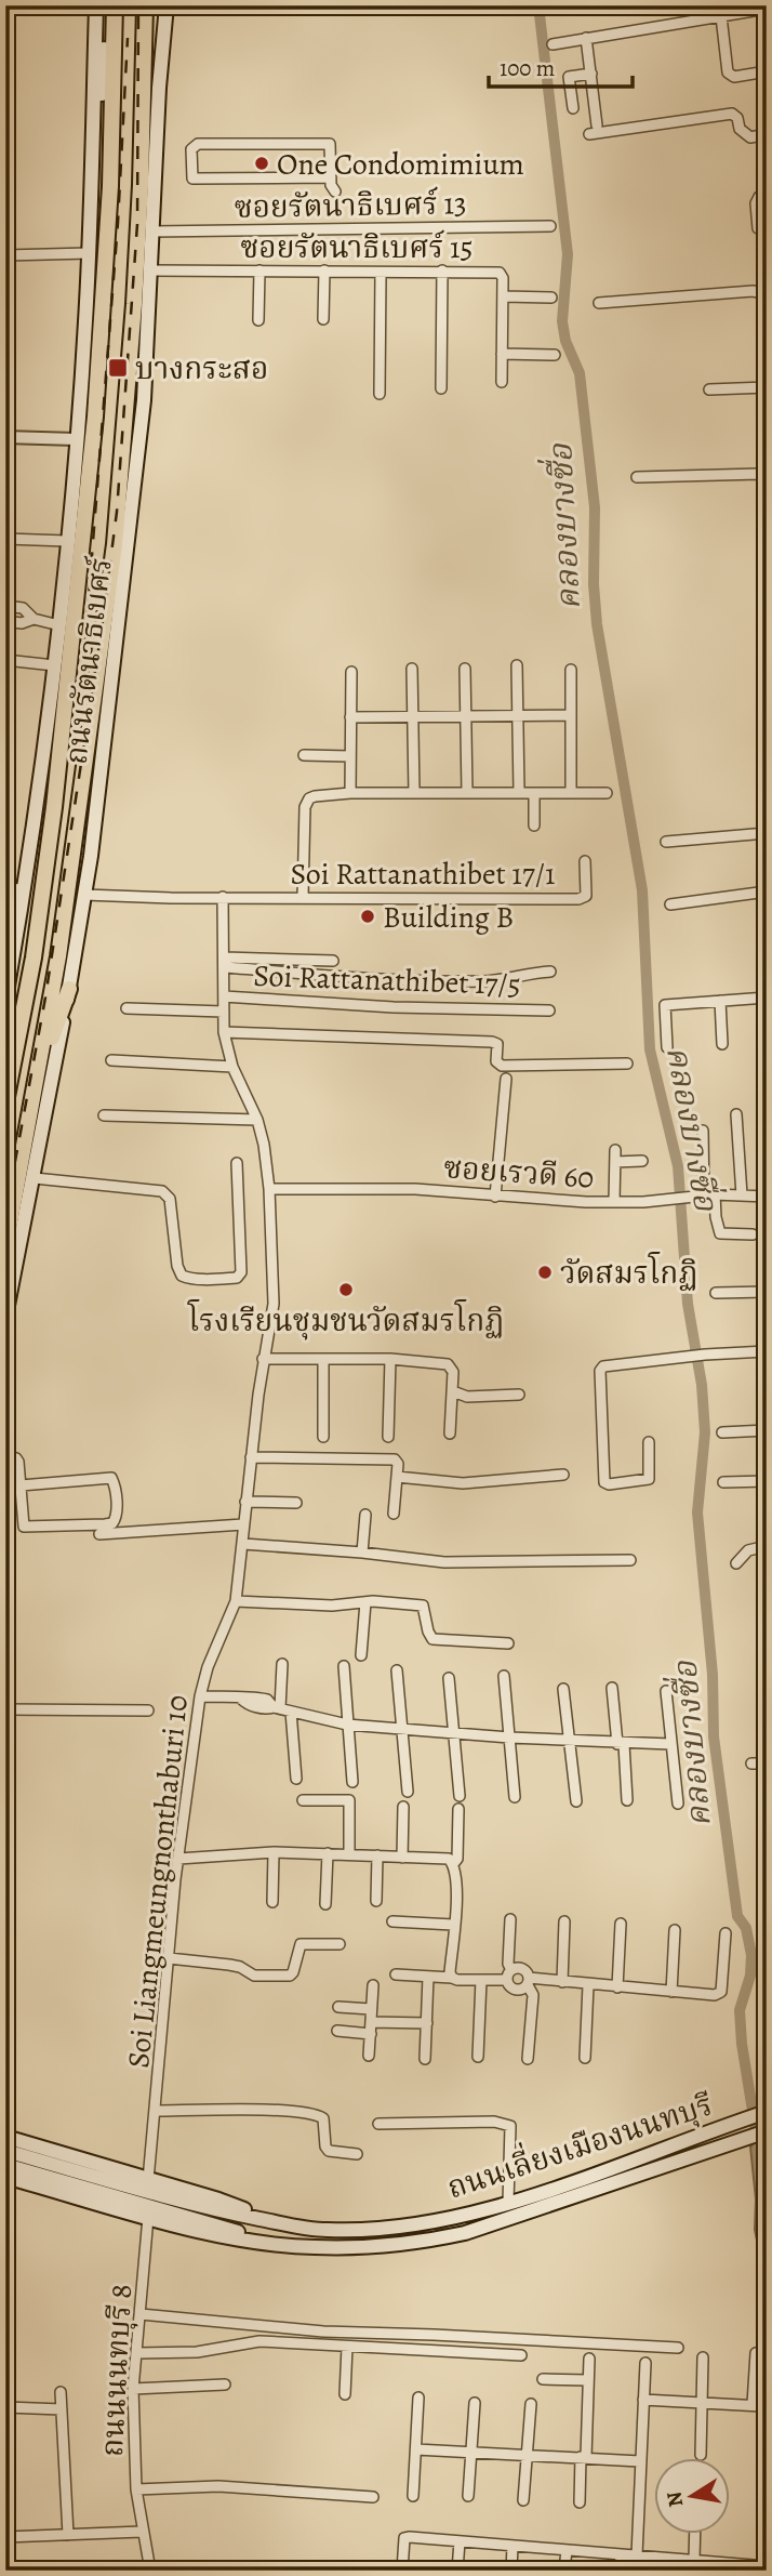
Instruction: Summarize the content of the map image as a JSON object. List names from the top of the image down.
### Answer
{
  "streets": {
    "main road": ["ถนนรัตนาธิเบศร์", "ถนนเลี่ยงเมืองนนทบุรี"],
    "street": [
      "ซอยรัตนาธิเบศร์ 13",
      "ซอยรัตนาธิเบศร์ 15",
      "Soi Rattanathibet 17/1",
      "Soi Rattanathibet 17/5",
      "ซอยเรวดี 60",
      "Soi Liangmeungnonthaburi 10",
      "ถนนนนทบุรี 8"
    ]
  },
  "crossings": [
    ["ซอยรัตนาธิเบศร์ 13", "ถนนรัตนาธิเบศร์"],
    ["ซอยรัตนาธิเบศร์ 15", "ถนนรัตนาธิเบศร์"],
    ["ถนนรัตนาธิเบศร์", "Soi Rattanathibet 17/1"],
    ["Soi Rattanathibet 17/1", "Soi Liangmeungnonthaburi 10"],
    ["Soi Rattanathibet 17/5", "Soi Liangmeungnonthaburi 10"],
    ["ซอยเรวดี 60", "Soi Liangmeungnonthaburi 10"]
  ],
  "water": ["คลองบางซื่อ"],
  "places": {
    "other": [
      "One Condomimium",
      "Building B",
      "วัดสมรโกฏิ",
      "โรงเรียนชุมชนวัดสมรโกฏิ"
    ],
    "transit": ["บางกระสอ"]
  },
  "scale_bar": "100 m",
  "north": "left"
}
